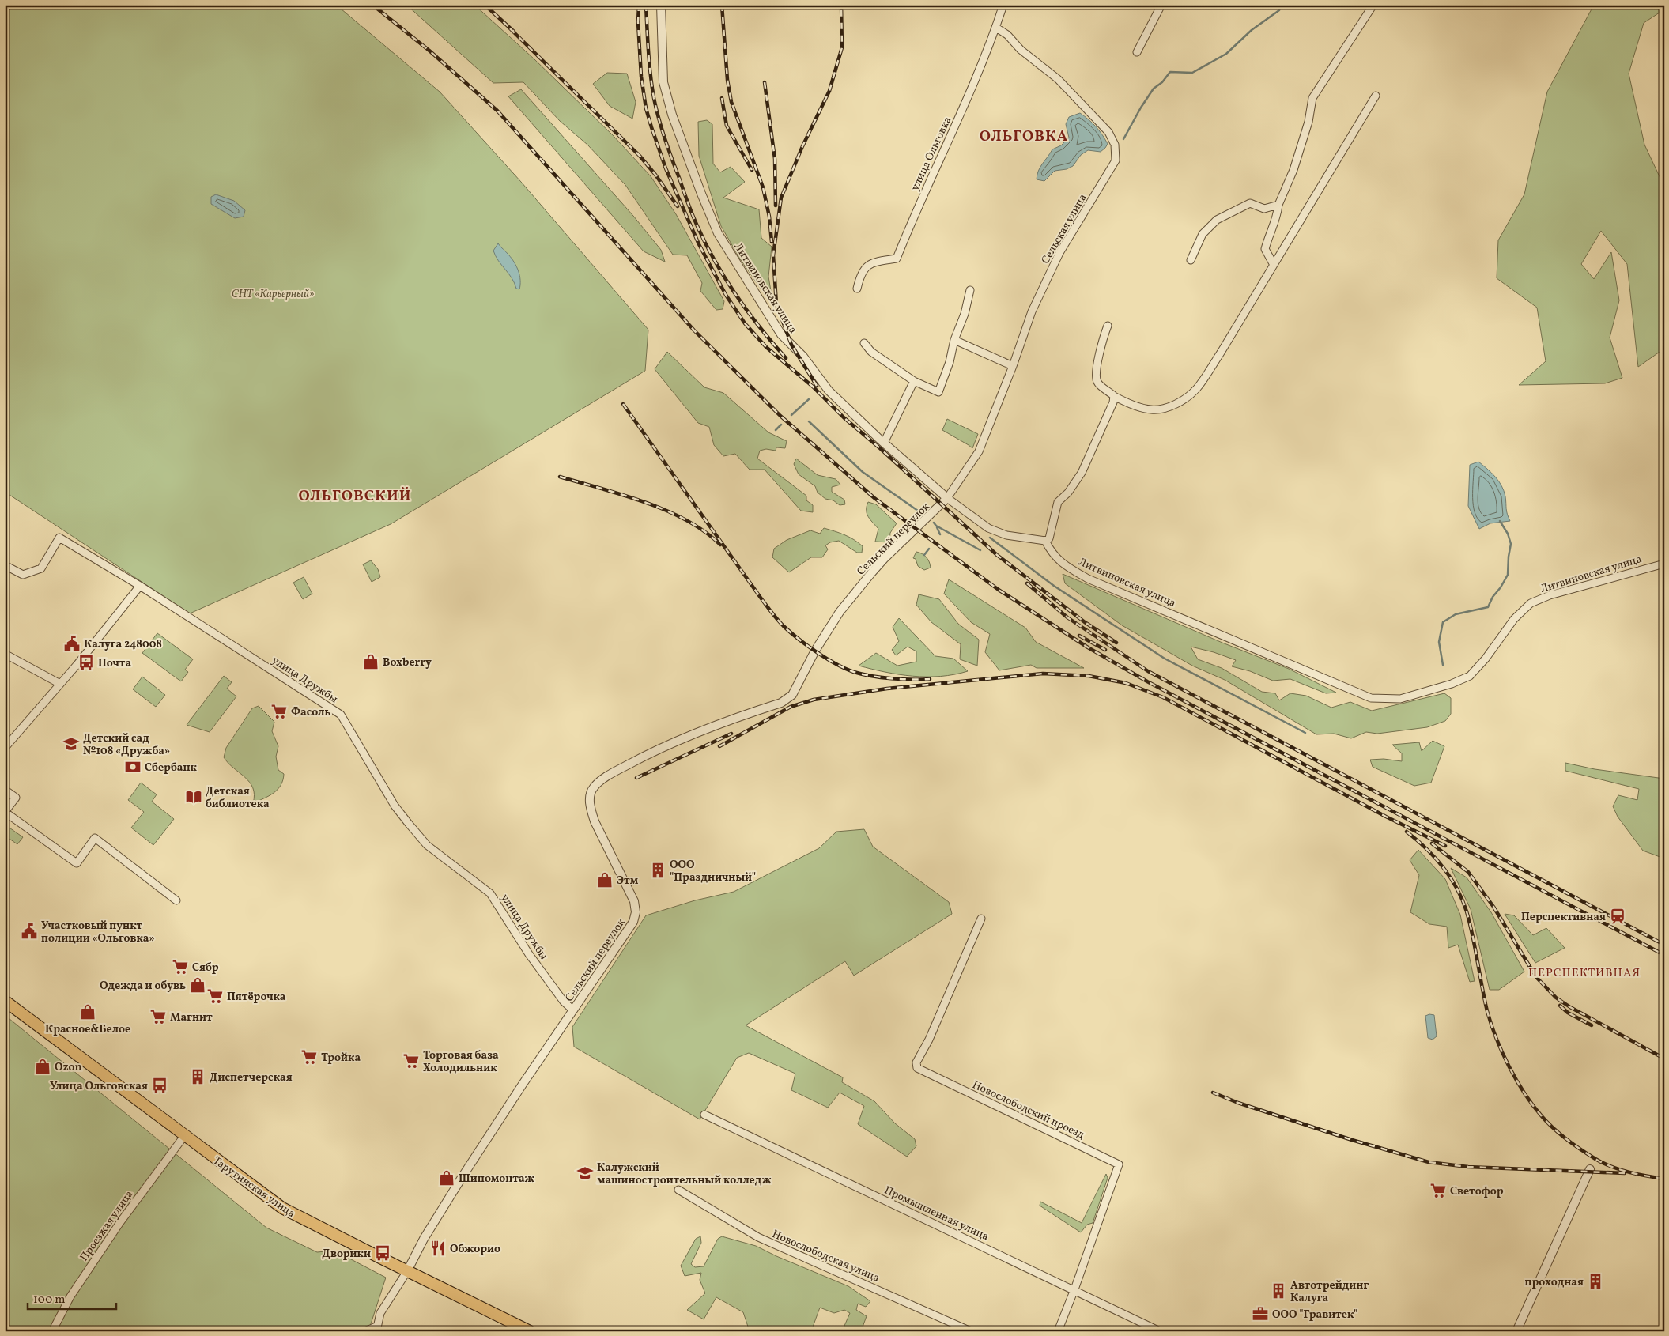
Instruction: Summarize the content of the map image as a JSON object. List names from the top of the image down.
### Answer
{
  "streets": {
    "main road": ["Тарутинская улица"],
    "street": [
      "улица Ольговка",
      "Сельская улица",
      "Литвиновская улица",
      "Сельский переулок",
      "улица Дружбы",
      "Новослободский проезд",
      "Промышленная улица",
      "Проезжая улица",
      "Новослободская улица"
    ]
  },
  "crossings": [
    ["улица Ольговка", "Сельская улица"],
    ["Сельская улица", "Литвиновская улица"],
    ["Сельская улица", "Сельский переулок"],
    ["Литвиновская улица", "Сельский переулок"],
    ["Сельский переулок", "улица Дружбы"],
    ["Сельский переулок", "Тарутинская улица"],
    ["Новослободский проезд", "Промышленная улица"],
    ["Тарутинская улица", "Проезжая улица"]
  ],
  "districts": ["ОЛЬГОВКА", "ОЛЬГОВСКИЙ", "ПЕРСПЕКТИВНАЯ"],
  "parks": ["СНТ «Карьерный»"],
  "places": {
    "public building": ["Калуга 248008", "Участковый пункт полиции «Ольговка»"],
    "shop": [
      "Boxberry",
      "Этм",
      "Одежда и обувь",
      "Красное&Белое",
      "Ozon",
      "Шиномонтаж"
    ],
    "bus stop": ["Почта", "Улица Ольговская", "Дворики"],
    "supermarket": [
      "Фасоль",
      "Сябр",
      "Пятёрочка",
      "Магнит",
      "Тройка",
      "Торговая база Холодильник",
      "Светофор"
    ],
    "school or university": ["Детский сад №108 «Дружба»", "Калужский машиностроительный колледж"],
    "bank": ["Сбербанк"],
    "library": ["Детская библиотека"],
    "building": [
      "ООО \"Праздничный\"",
      "Диспетчерская",
      "проходная",
      "Автотрейдинг Калуга"
    ],
    "station": ["Перспективная"],
    "restaurant": ["Обжорио"],
    "office": ["ООО \"Гравитек\""]
  },
  "scale_bar": "100 m"
}
